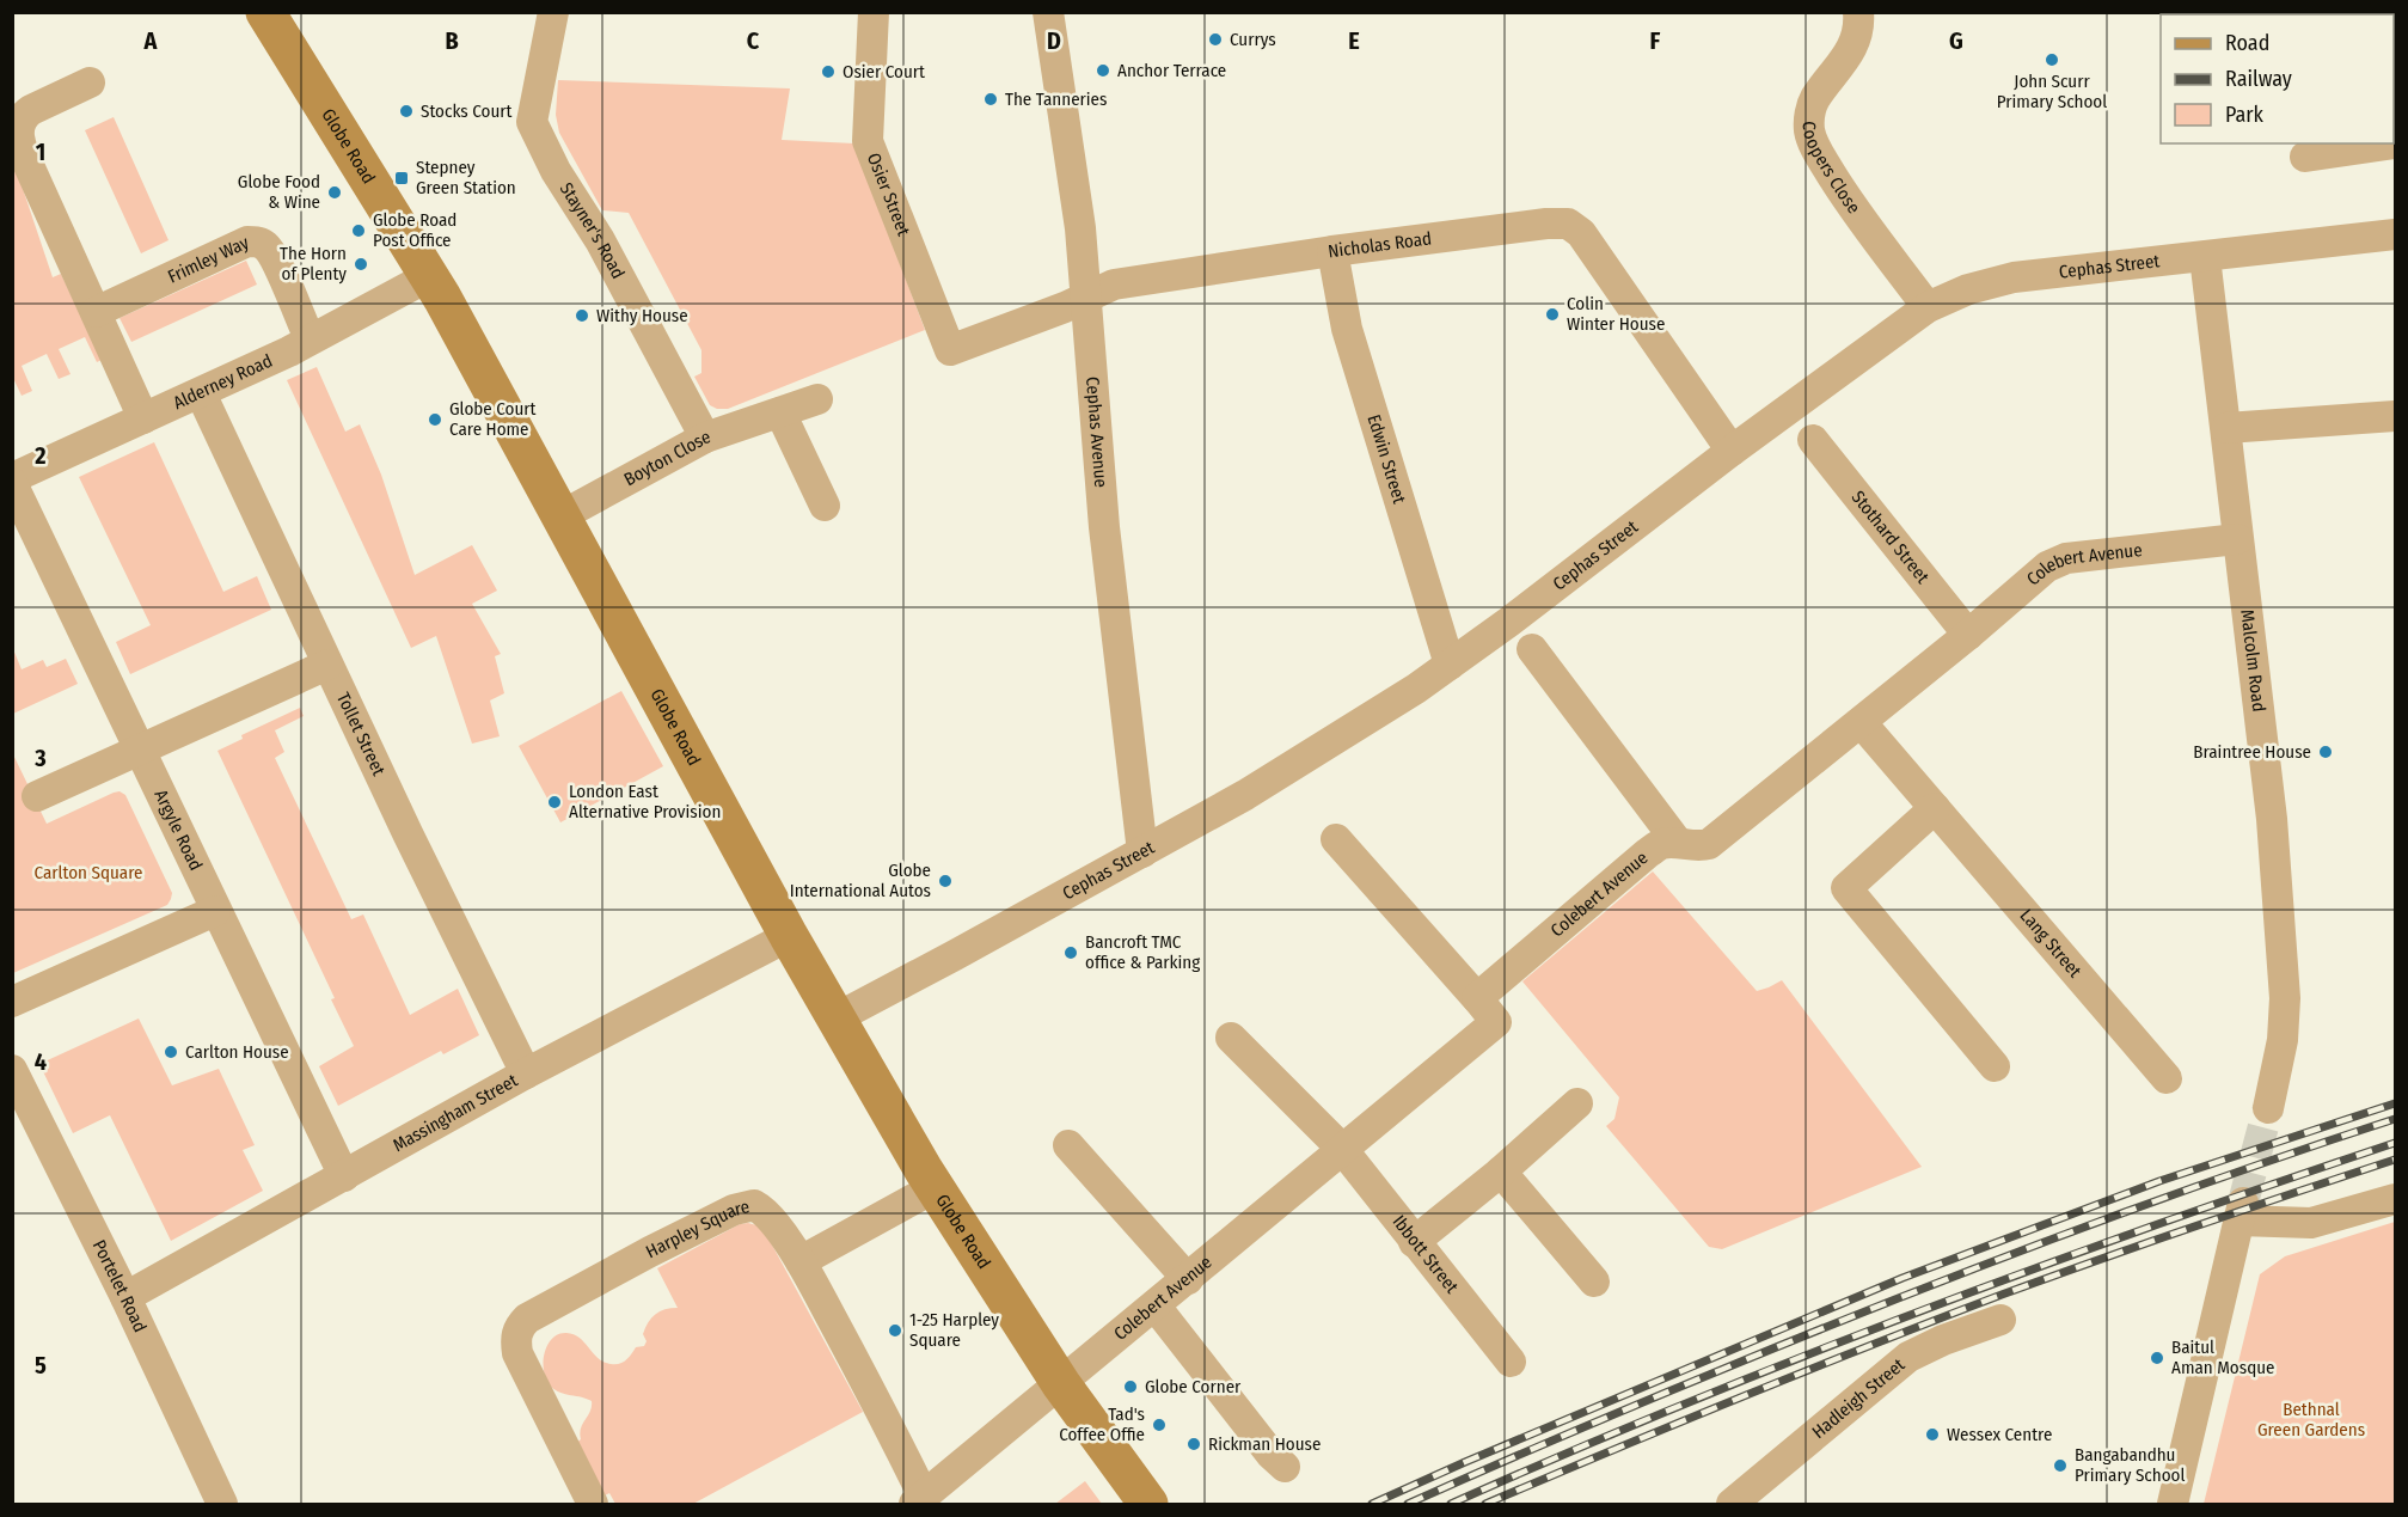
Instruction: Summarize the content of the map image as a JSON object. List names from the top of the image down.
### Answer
{
  "streets": {
    "main road": ["Globe Road"],
    "street": [
      "Coopers Close",
      "Osier Street",
      "Stayner's Road",
      "Nicholas Road",
      "Frimley Way",
      "Cephas Street",
      "Alderney Road",
      "Cephas Avenue",
      "Boyton Close",
      "Edwin Street",
      "Stothard Street",
      "Colebert Avenue",
      "Malcolm Road",
      "Tollet Street",
      "Argyle Road",
      "Lang Street",
      "Massingham Street",
      "Harpley Square",
      "Ibbott Street",
      "Portelet Road",
      "Hadleigh Street"
    ]
  },
  "crossings": [
    ["Globe Road", "Cephas Street"],
    ["Globe Road", "Alderney Road"],
    ["Globe Road", "Boyton Close"],
    ["Globe Road", "Colebert Avenue"],
    ["Globe Road", "Massingham Street"],
    ["Coopers Close", "Cephas Street"],
    ["Osier Street", "Nicholas Road"],
    ["Stayner's Road", "Boyton Close"],
    ["Nicholas Road", "Cephas Street"],
    ["Nicholas Road", "Cephas Avenue"],
    ["Nicholas Road", "Edwin Street"],
    ["Frimley Way", "Alderney Road"],
    ["Cephas Street", "Cephas Avenue"],
    ["Cephas Street", "Edwin Street"],
    ["Cephas Street", "Malcolm Road"],
    ["Alderney Road", "Tollet Street"],
    ["Alderney Road", "Argyle Road"],
    ["Stothard Street", "Colebert Avenue"],
    ["Colebert Avenue", "Malcolm Road"],
    ["Colebert Avenue", "Lang Street"],
    ["Colebert Avenue", "Harpley Square"],
    ["Colebert Avenue", "Ibbott Street"],
    ["Tollet Street", "Massingham Street"],
    ["Argyle Road", "Massingham Street"],
    ["Massingham Street", "Portelet Road"]
  ],
  "parks": ["Carlton Square", "Bethnal Green Gardens"],
  "places": {
    "other": [
      "Currys",
      "John Scurr Primary School",
      "Anchor Terrace",
      "Osier Court",
      "The Tanneries",
      "Stocks Court",
      "Globe Food & Wine",
      "Globe Road Post Office",
      "The Horn of Plenty",
      "Colin Winter House",
      "Withy House",
      "Globe Court Care Home",
      "Braintree House",
      "London East Alternative Provision",
      "Globe International Autos",
      "Bancroft TMC office & Parking",
      "Carlton House",
      "1-25 Harpley Square",
      "Baitul Aman Mosque",
      "Globe Corner",
      "Tad's Coffee Offie",
      "Wessex Centre",
      "Rickman House",
      "Bangabandhu Primary School"
    ],
    "transit": ["Stepney Green Station"]
  },
  "legend": ["Road", "Railway", "Park"],
  "grid": {
    "columns": [
      "A",
      "B",
      "C",
      "D",
      "E",
      "F",
      "G"
    ],
    "rows": [
      "1",
      "2",
      "3",
      "4",
      "5"
    ]
  }
}
